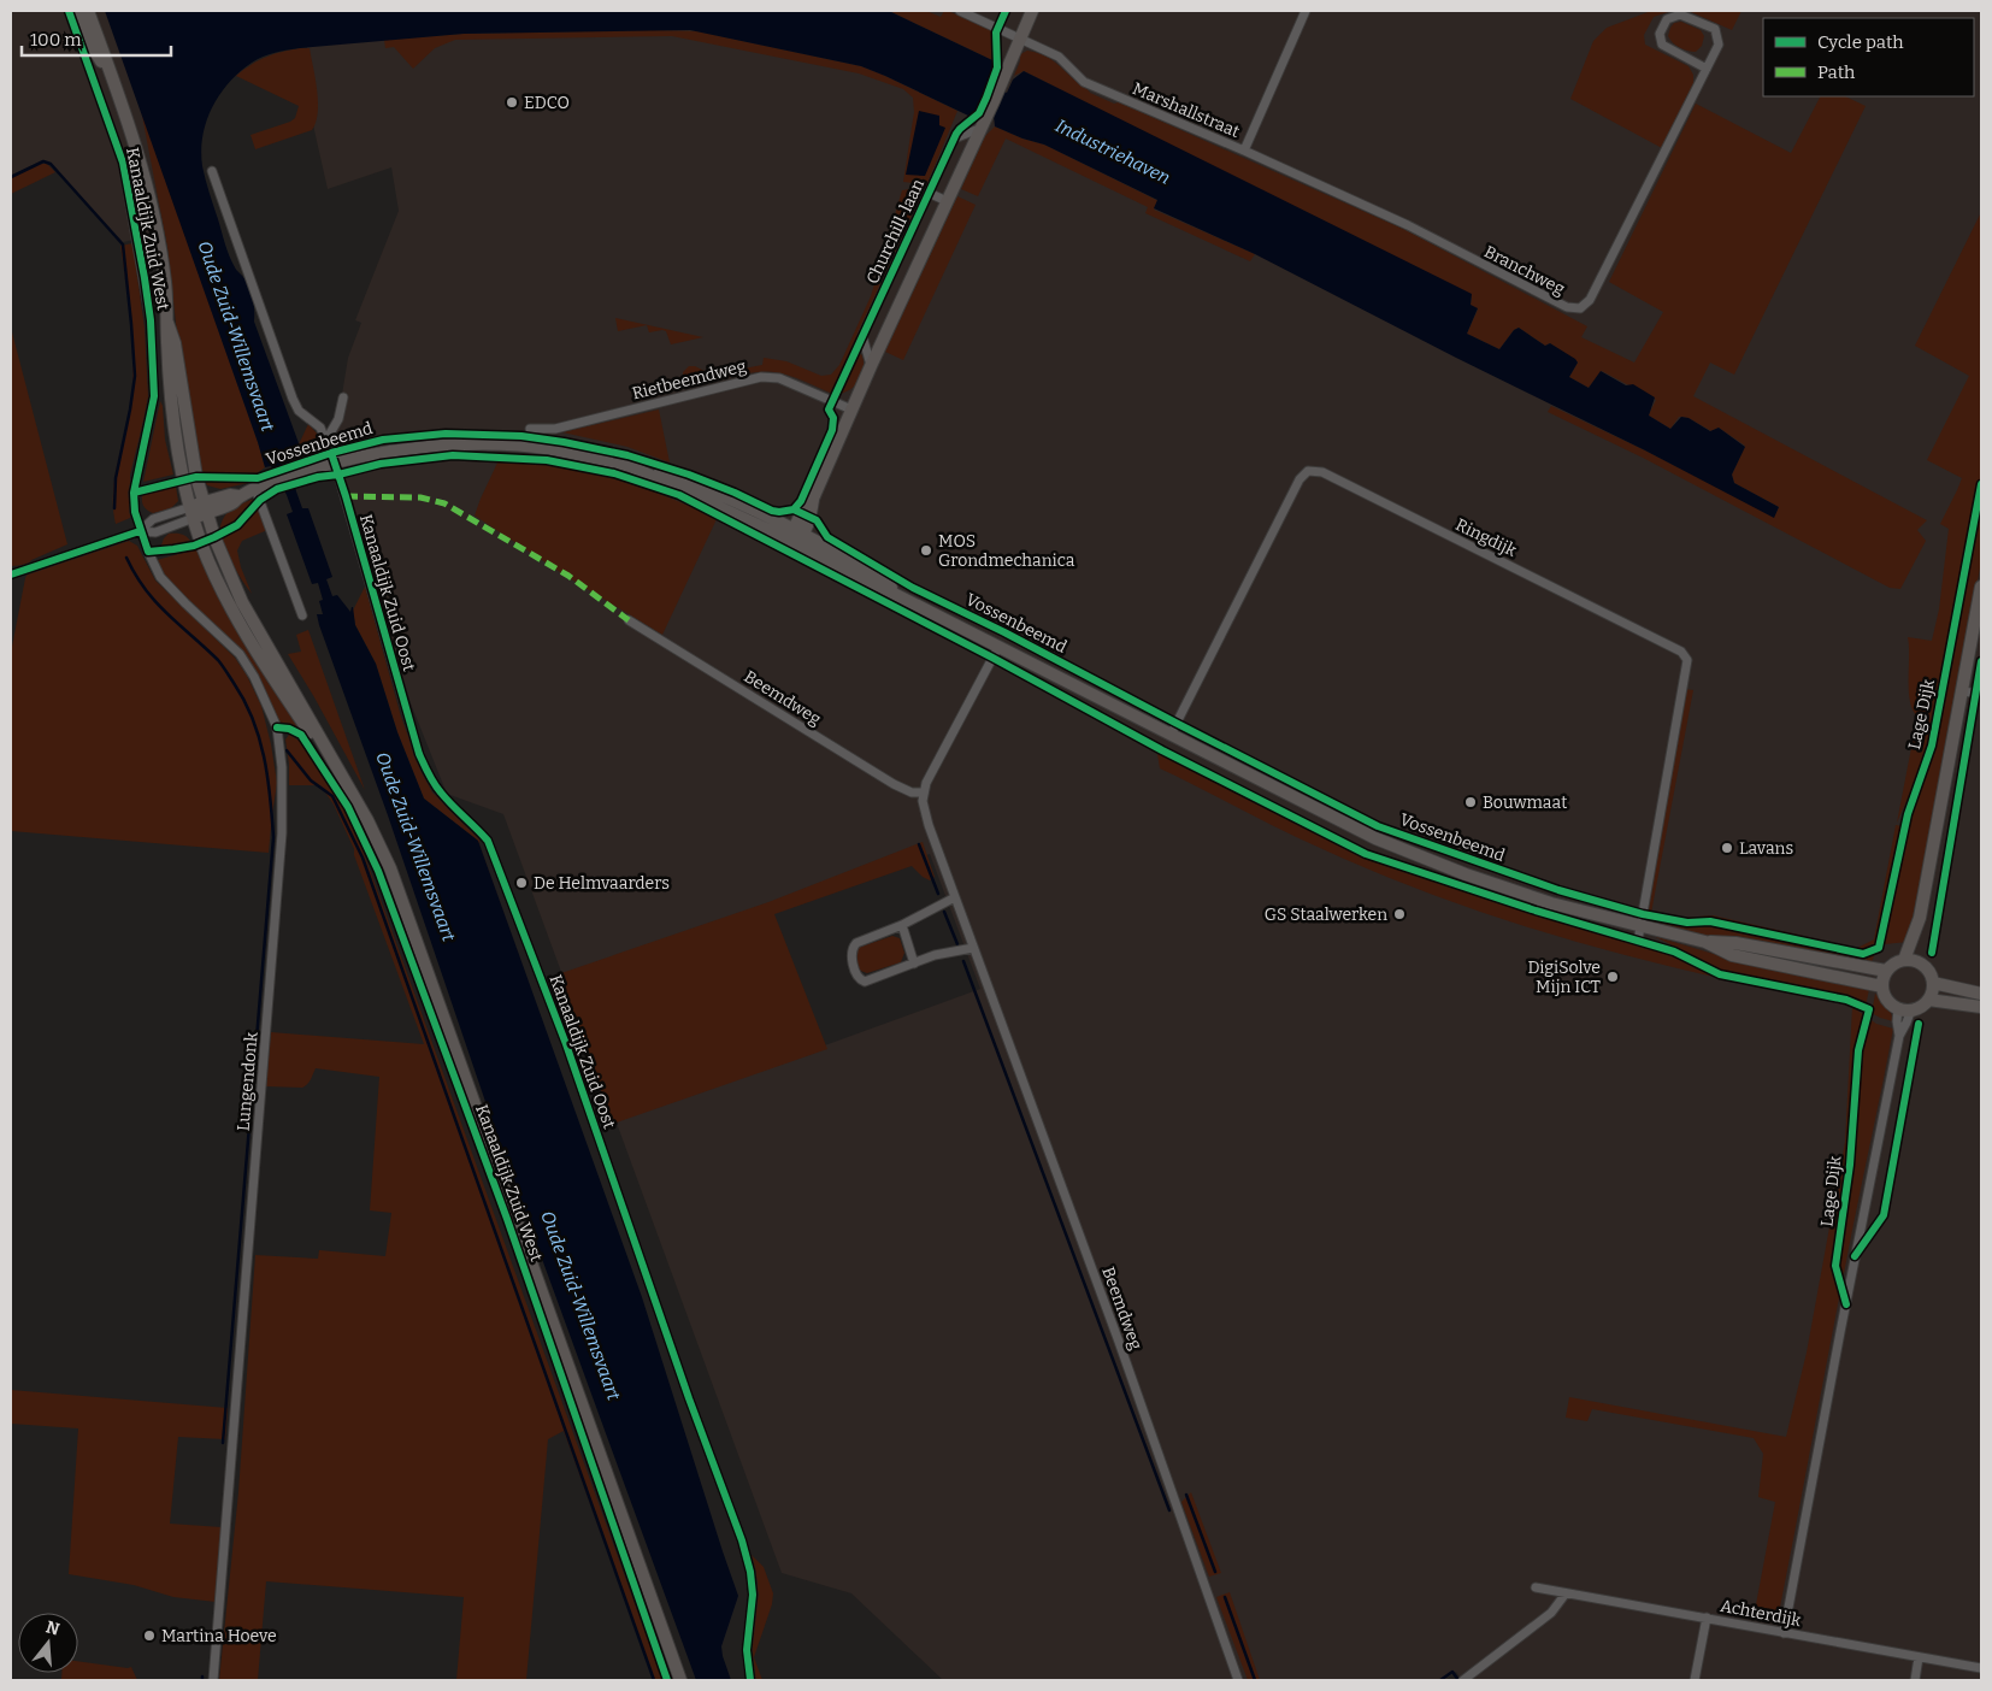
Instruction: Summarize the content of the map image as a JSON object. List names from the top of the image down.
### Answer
{
  "streets": {
    "main road": ["Kanaaldijk Zuid West", "Churchill-laan", "Vossenbeemd"],
    "street": [
      "Marshallstraat",
      "Branchweg",
      "Rietbeemdweg",
      "Ringdijk",
      "Kanaaldijk Zuid Oost",
      "Beemdweg",
      "Lage Dijk",
      "Lungendonk",
      "Achterdijk"
    ]
  },
  "crossings": [
    ["Marshallstraat", "Churchill-laan"],
    ["Marshallstraat", "Branchweg"],
    ["Kanaaldijk Zuid West", "Vossenbeemd"],
    ["Kanaaldijk Zuid West", "Lungendonk"],
    ["Churchill-laan", "Rietbeemdweg"],
    ["Churchill-laan", "Vossenbeemd"],
    ["Vossenbeemd", "Ringdijk"],
    ["Vossenbeemd", "Kanaaldijk Zuid Oost"],
    ["Vossenbeemd", "Lage Dijk"],
    ["Lage Dijk", "Achterdijk"]
  ],
  "water": ["Industriehaven", "Oude Zuid-Willemsvaart"],
  "places": [
    "EDCO",
    "MOS Grondmechanica",
    "Bouwmaat",
    "Lavans",
    "De Helmvaarders",
    "GS Staalwerken",
    "DigiSolve Mijn ICT",
    "Martina Hoeve"
  ],
  "legend": ["Cycle path", "Path"],
  "scale_bar": "100 m",
  "north": "top"
}
